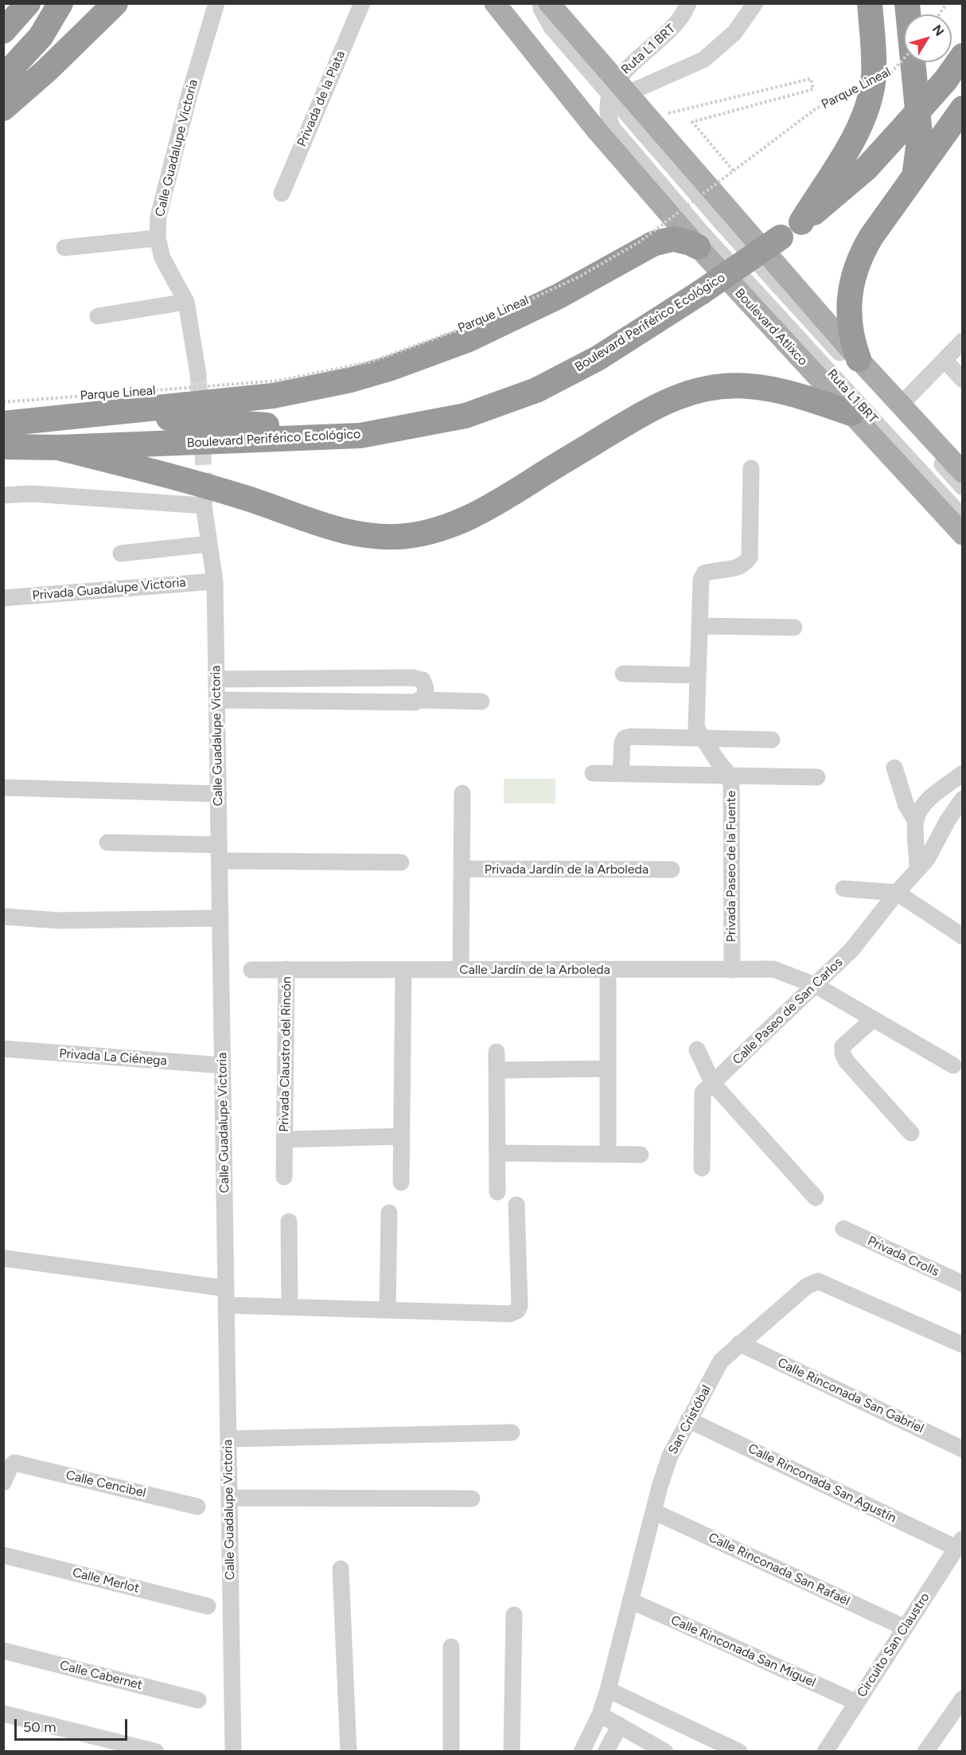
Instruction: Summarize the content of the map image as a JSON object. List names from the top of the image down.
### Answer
{
  "streets": {
    "highway": ["Boulevard Periférico Ecológico"],
    "main road": ["Boulevard Atlixco"],
    "street": [
      "Ruta L1 BRT",
      "Privada de la Plata",
      "Calle Guadalupe Victoria",
      "Privada Guadalupe Victoria",
      "Privada Paseo de la Fuente",
      "Privada Jardín de la Arboleda",
      "Calle Jardín de la Arboleda",
      "Calle Paseo de San Carlos",
      "Privada Claustro del Rincón",
      "Privada La Ciénega",
      "Privada Crolls",
      "Calle Rinconada San Gabriel",
      "San Cristóbal",
      "Calle Rinconada San Agustín",
      "Calle Cencibel",
      "Calle Rinconada San Rafaél",
      "Calle Merlot",
      "Circuito San Claustro",
      "Calle Rinconada San Miguel",
      "Calle Cabernet"
    ],
    "path": ["Parque Lineal"]
  },
  "crossings": [
    ["Calle Guadalupe Victoria", "Privada Guadalupe Victoria"],
    ["Calle Guadalupe Victoria", "Privada La Ciénega"],
    ["Privada Paseo de la Fuente", "Calle Jardín de la Arboleda"],
    ["Calle Jardín de la Arboleda", "Calle Paseo de San Carlos"],
    ["Calle Jardín de la Arboleda", "Privada Claustro del Rincón"],
    ["Calle Rinconada San Gabriel", "San Cristóbal"],
    ["San Cristóbal", "Calle Rinconada San Agustín"],
    ["San Cristóbal", "Calle Rinconada San Rafaél"],
    ["San Cristóbal", "Calle Rinconada San Miguel"],
    ["Calle Rinconada San Agustín", "Circuito San Claustro"],
    ["Calle Rinconada San Rafaél", "Circuito San Claustro"],
    ["Circuito San Claustro", "Calle Rinconada San Miguel"]
  ],
  "scale_bar": "50 m",
  "north": "top right"
}
